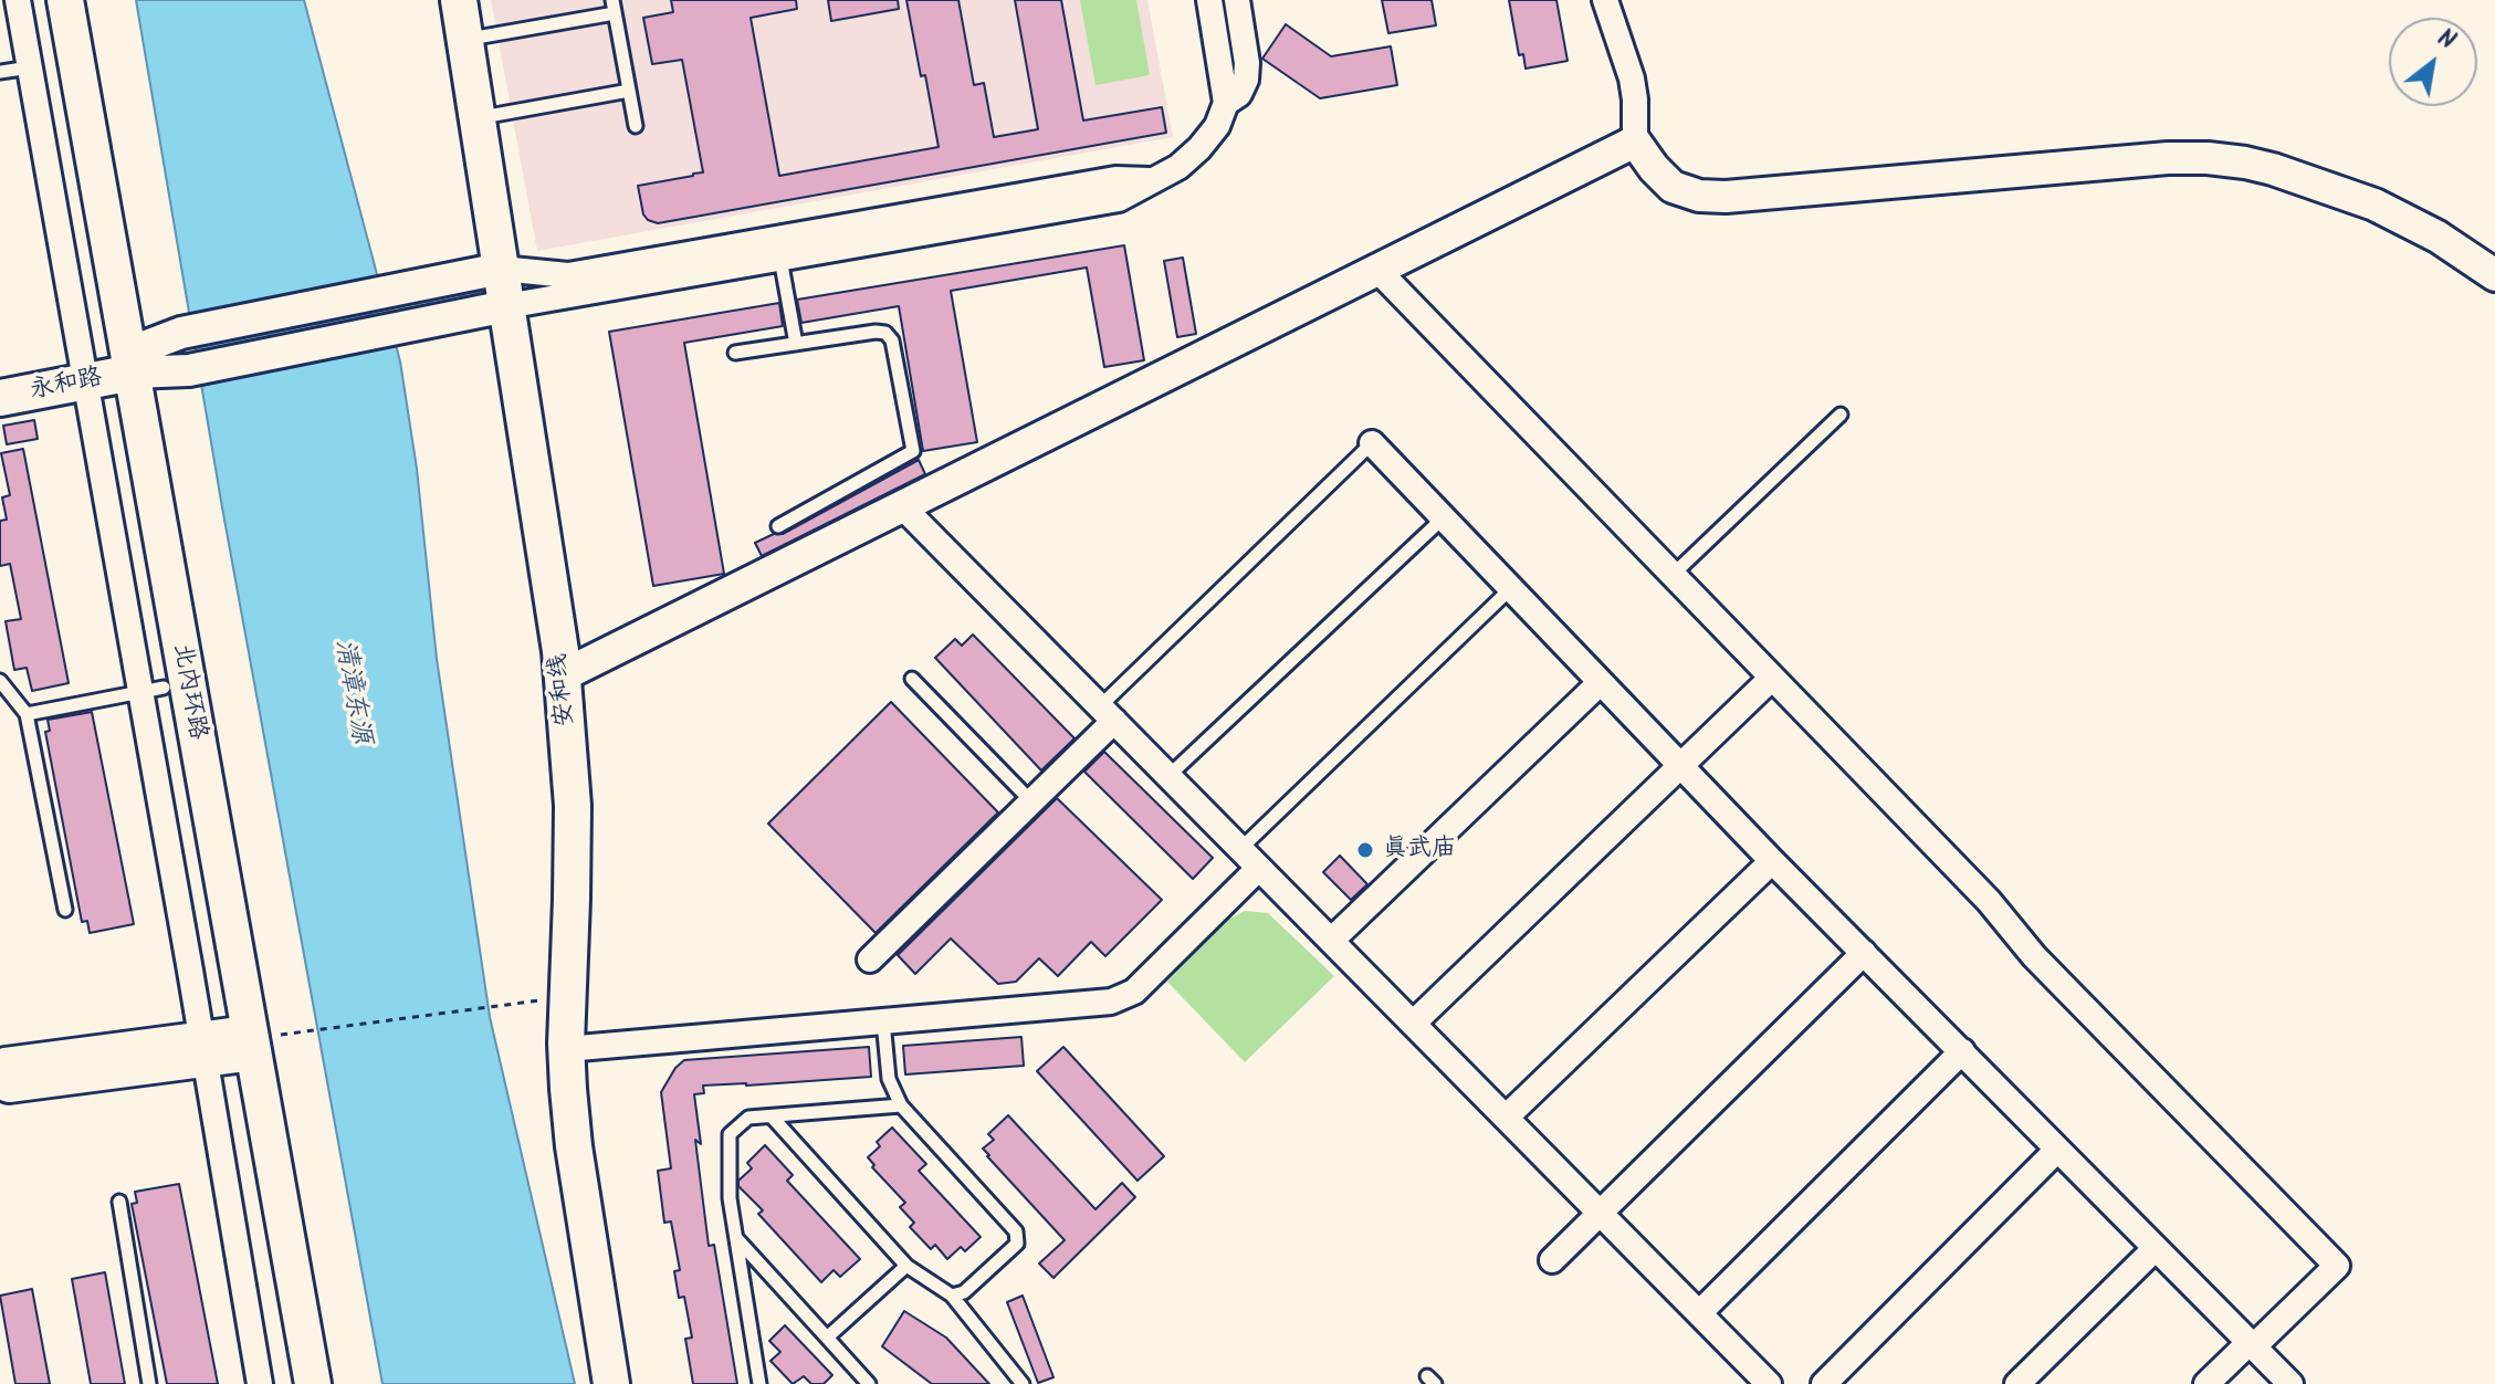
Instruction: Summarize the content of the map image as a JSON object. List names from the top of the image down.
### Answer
{
  "streets": {
    "main road": ["永和路", "安和线", "北内环路"]
  },
  "crossings": [
    ["永和路", "北内环路"]
  ],
  "water": ["清漳东源"],
  "places": ["真武庙"],
  "north": "top right"
}
